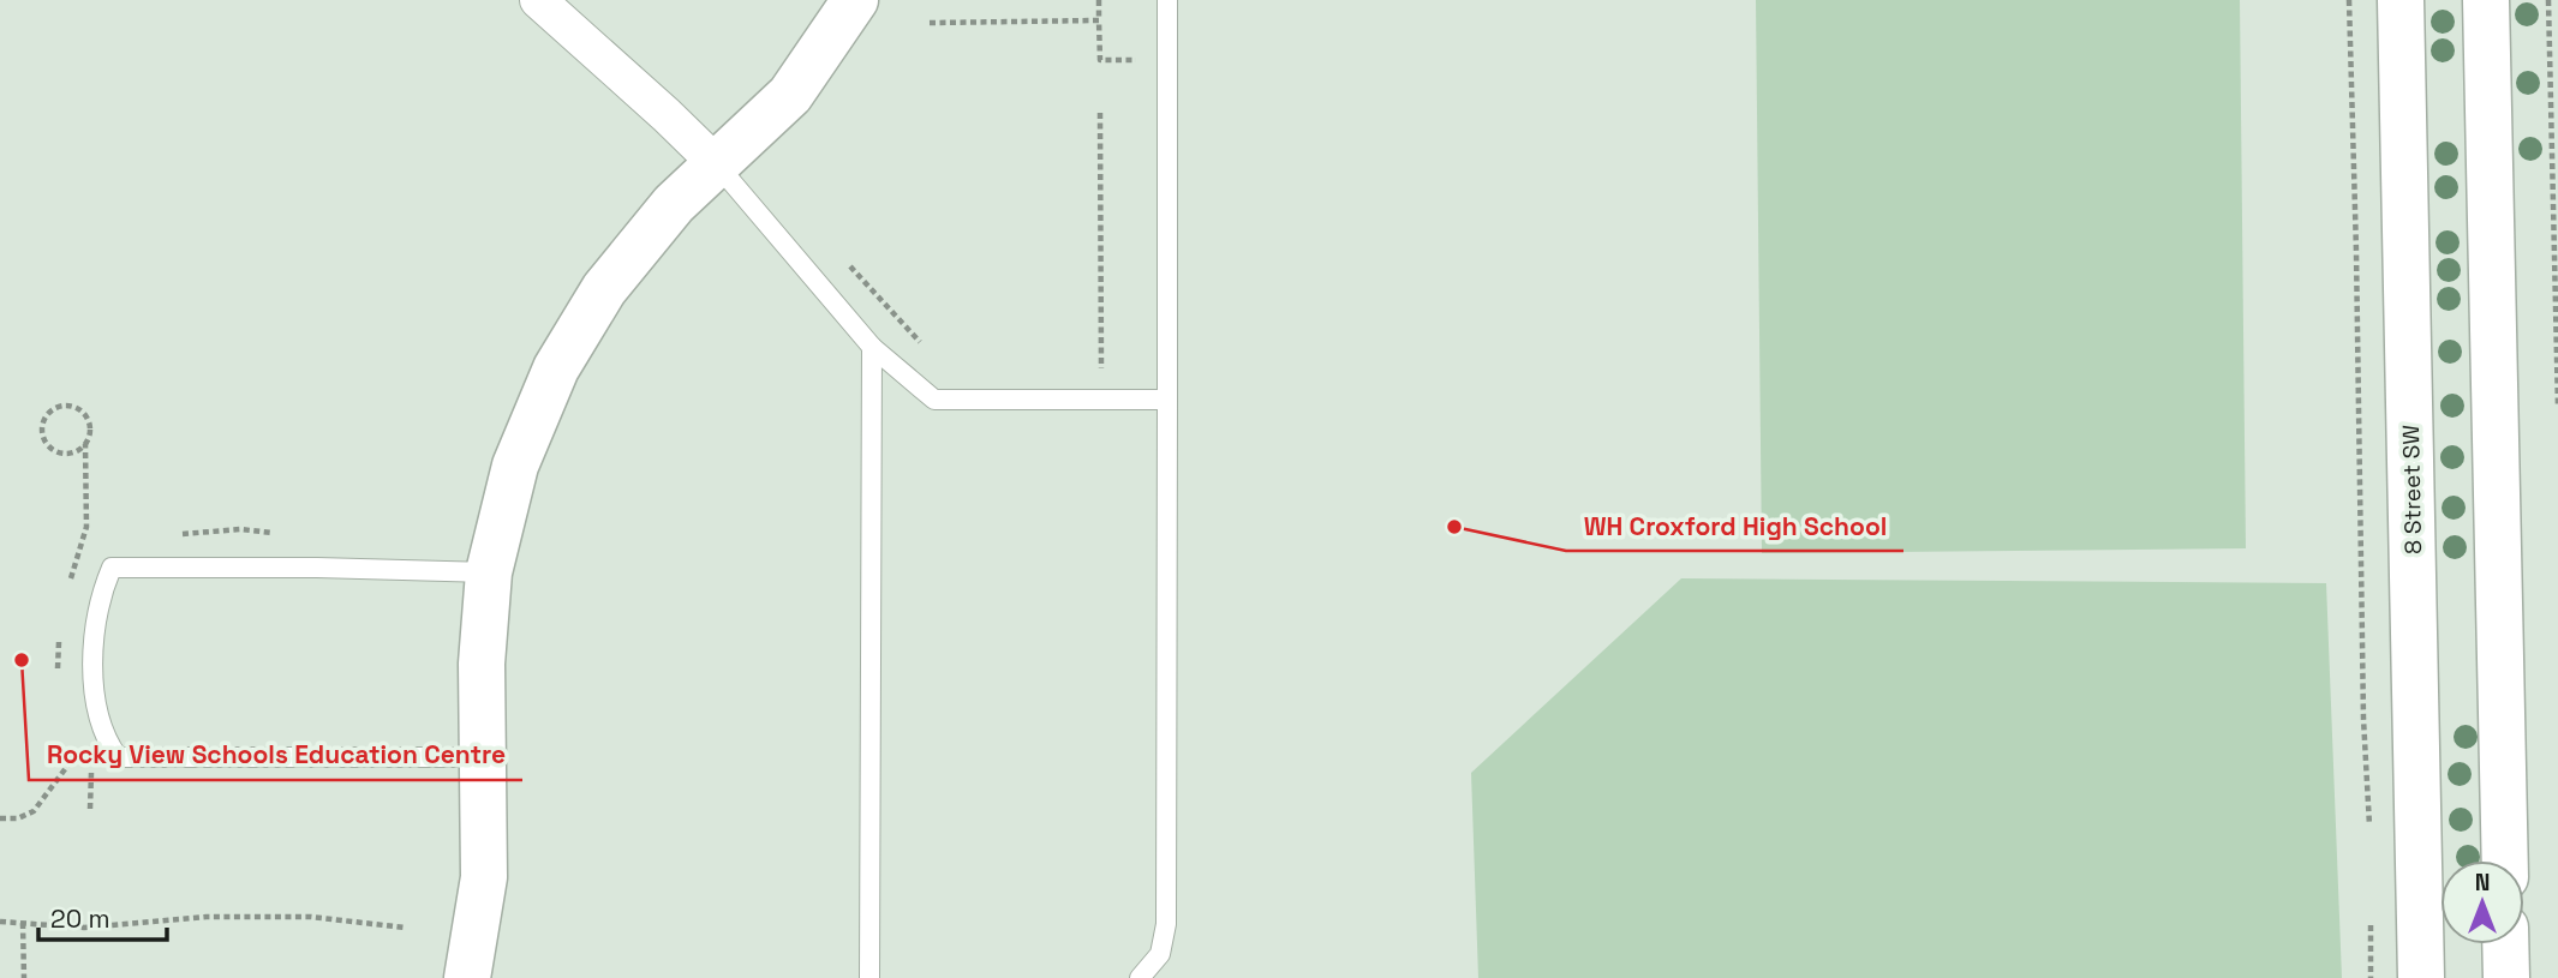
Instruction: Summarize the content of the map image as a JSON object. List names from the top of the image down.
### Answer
{
  "streets": {
    "main road": ["8 Street SW"]
  },
  "places": ["WH Croxford High School", "Rocky View Schools Education Centre"],
  "scale_bar": "20 m",
  "north": "top"
}
